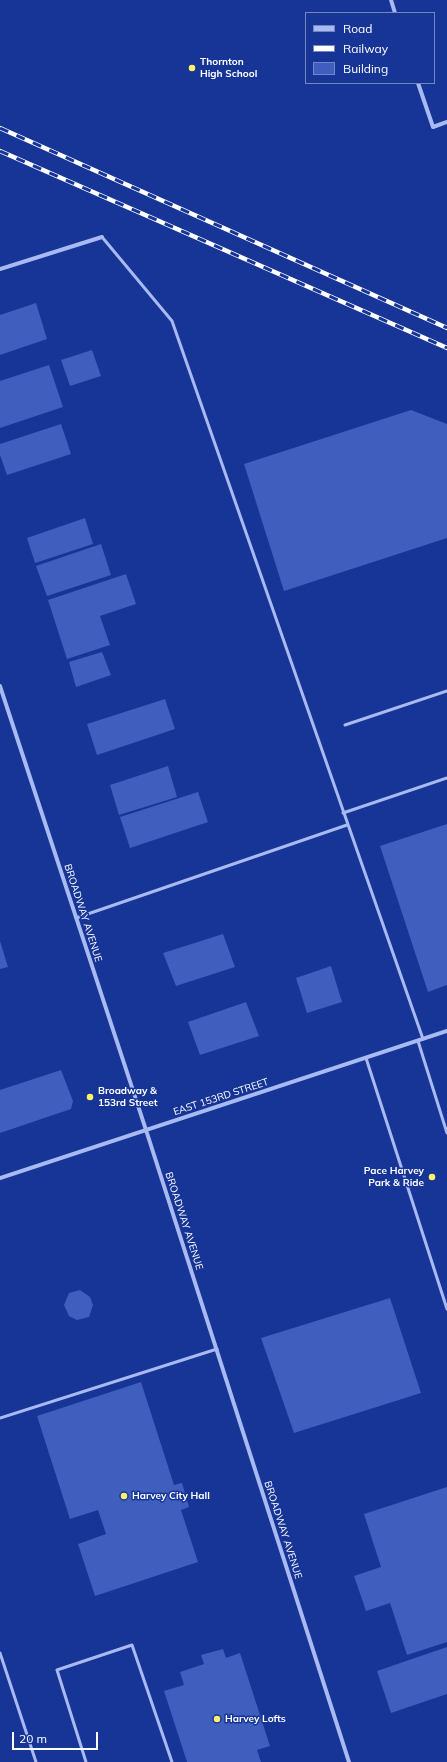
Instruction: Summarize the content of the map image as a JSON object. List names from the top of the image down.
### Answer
{
  "streets": {
    "street": ["BROADWAY AVENUE", "EAST 153RD STREET"]
  },
  "crossings": [
    ["BROADWAY AVENUE", "EAST 153RD STREET"]
  ],
  "places": [
    "Thornton High School",
    "Broadway & 153rd Street",
    "Pace Harvey Park & Ride",
    "Harvey City Hall",
    "Harvey Lofts"
  ],
  "legend": ["Road", "Railway", "Building"],
  "scale_bar": "20 m"
}
